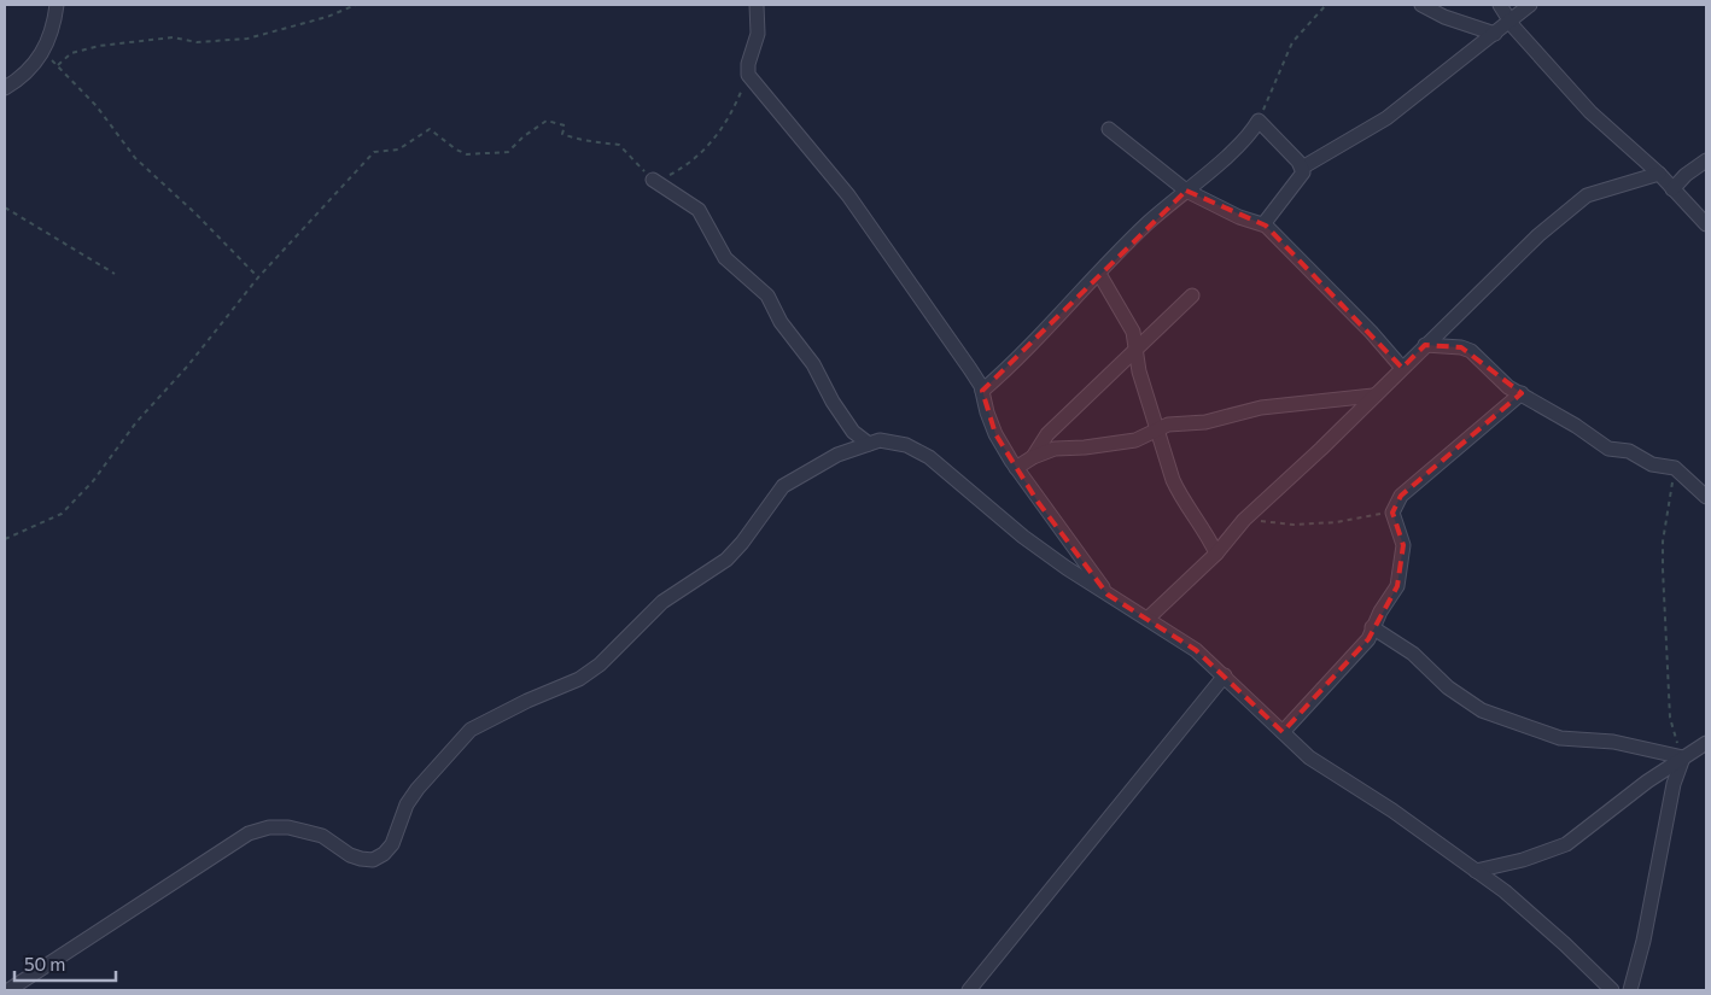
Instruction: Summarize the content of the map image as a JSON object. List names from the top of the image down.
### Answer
{
  "scale_bar": "50 m"
}
